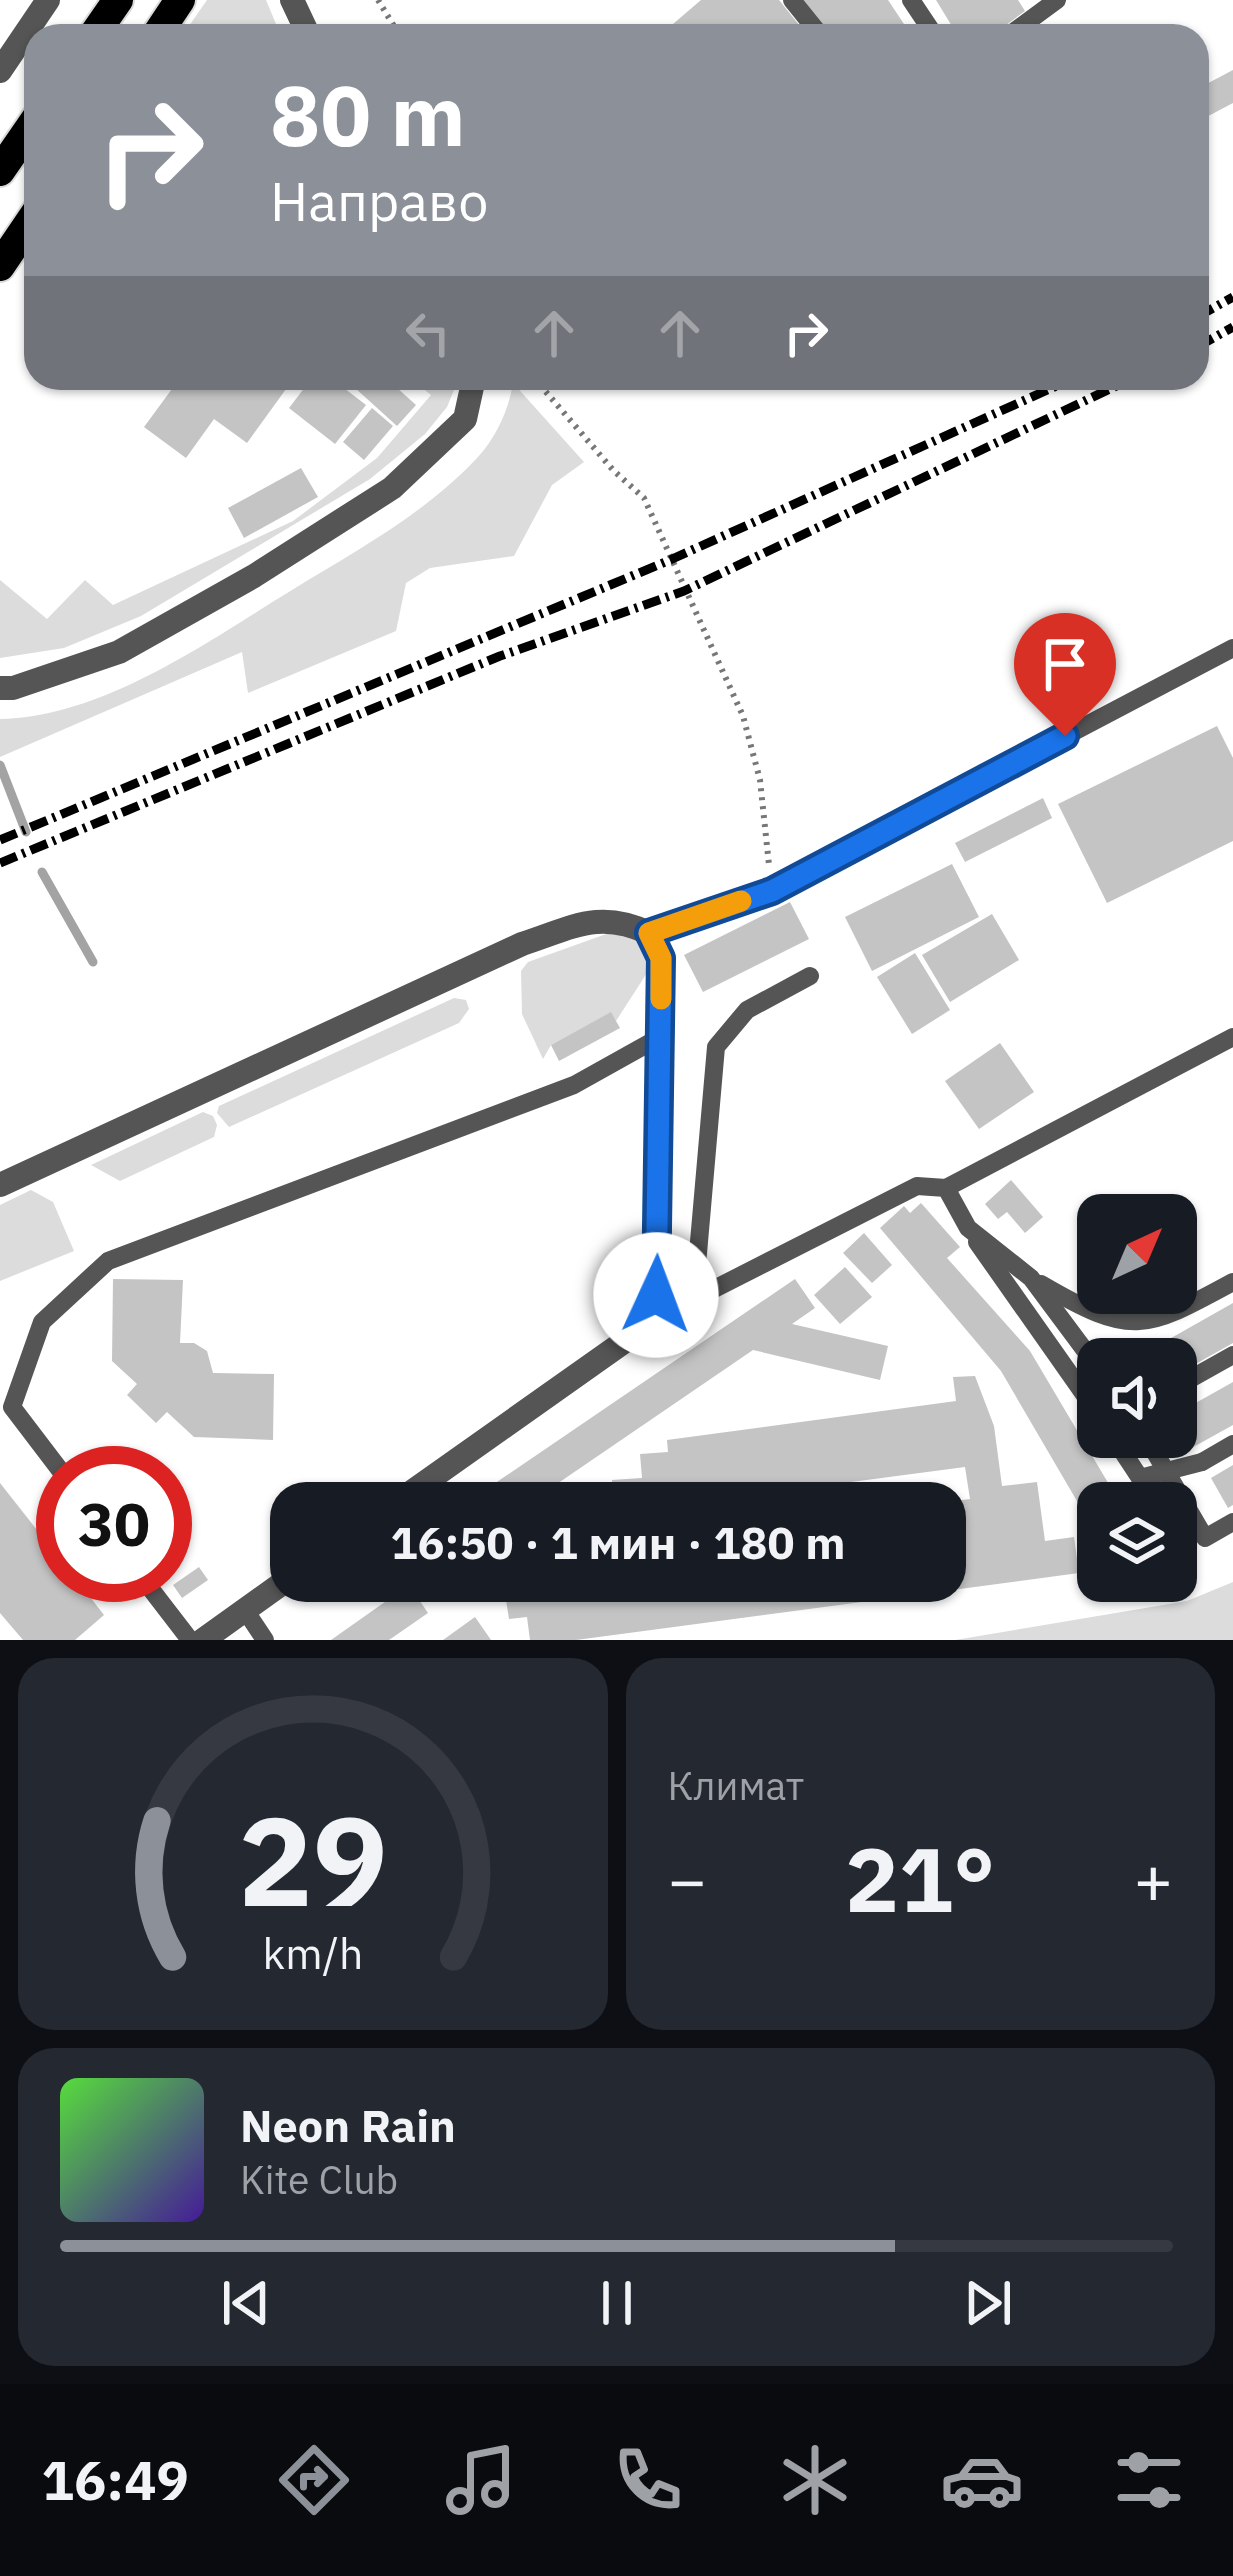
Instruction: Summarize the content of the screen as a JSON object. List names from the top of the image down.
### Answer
{
  "north": "top right",
  "page": {
    "turn": ["80 m", "Направо"],
    "limit": "30",
    "trip": "16:50 · 1 мин · 180 m",
    "tile": "Климат",
    "heat": ["−", "21°", "+"],
    "song": ["Neon Rain", "Kite Club"],
    "tabs": "16:49",
    "gauge": ["29", "km/h"]
  }
}
